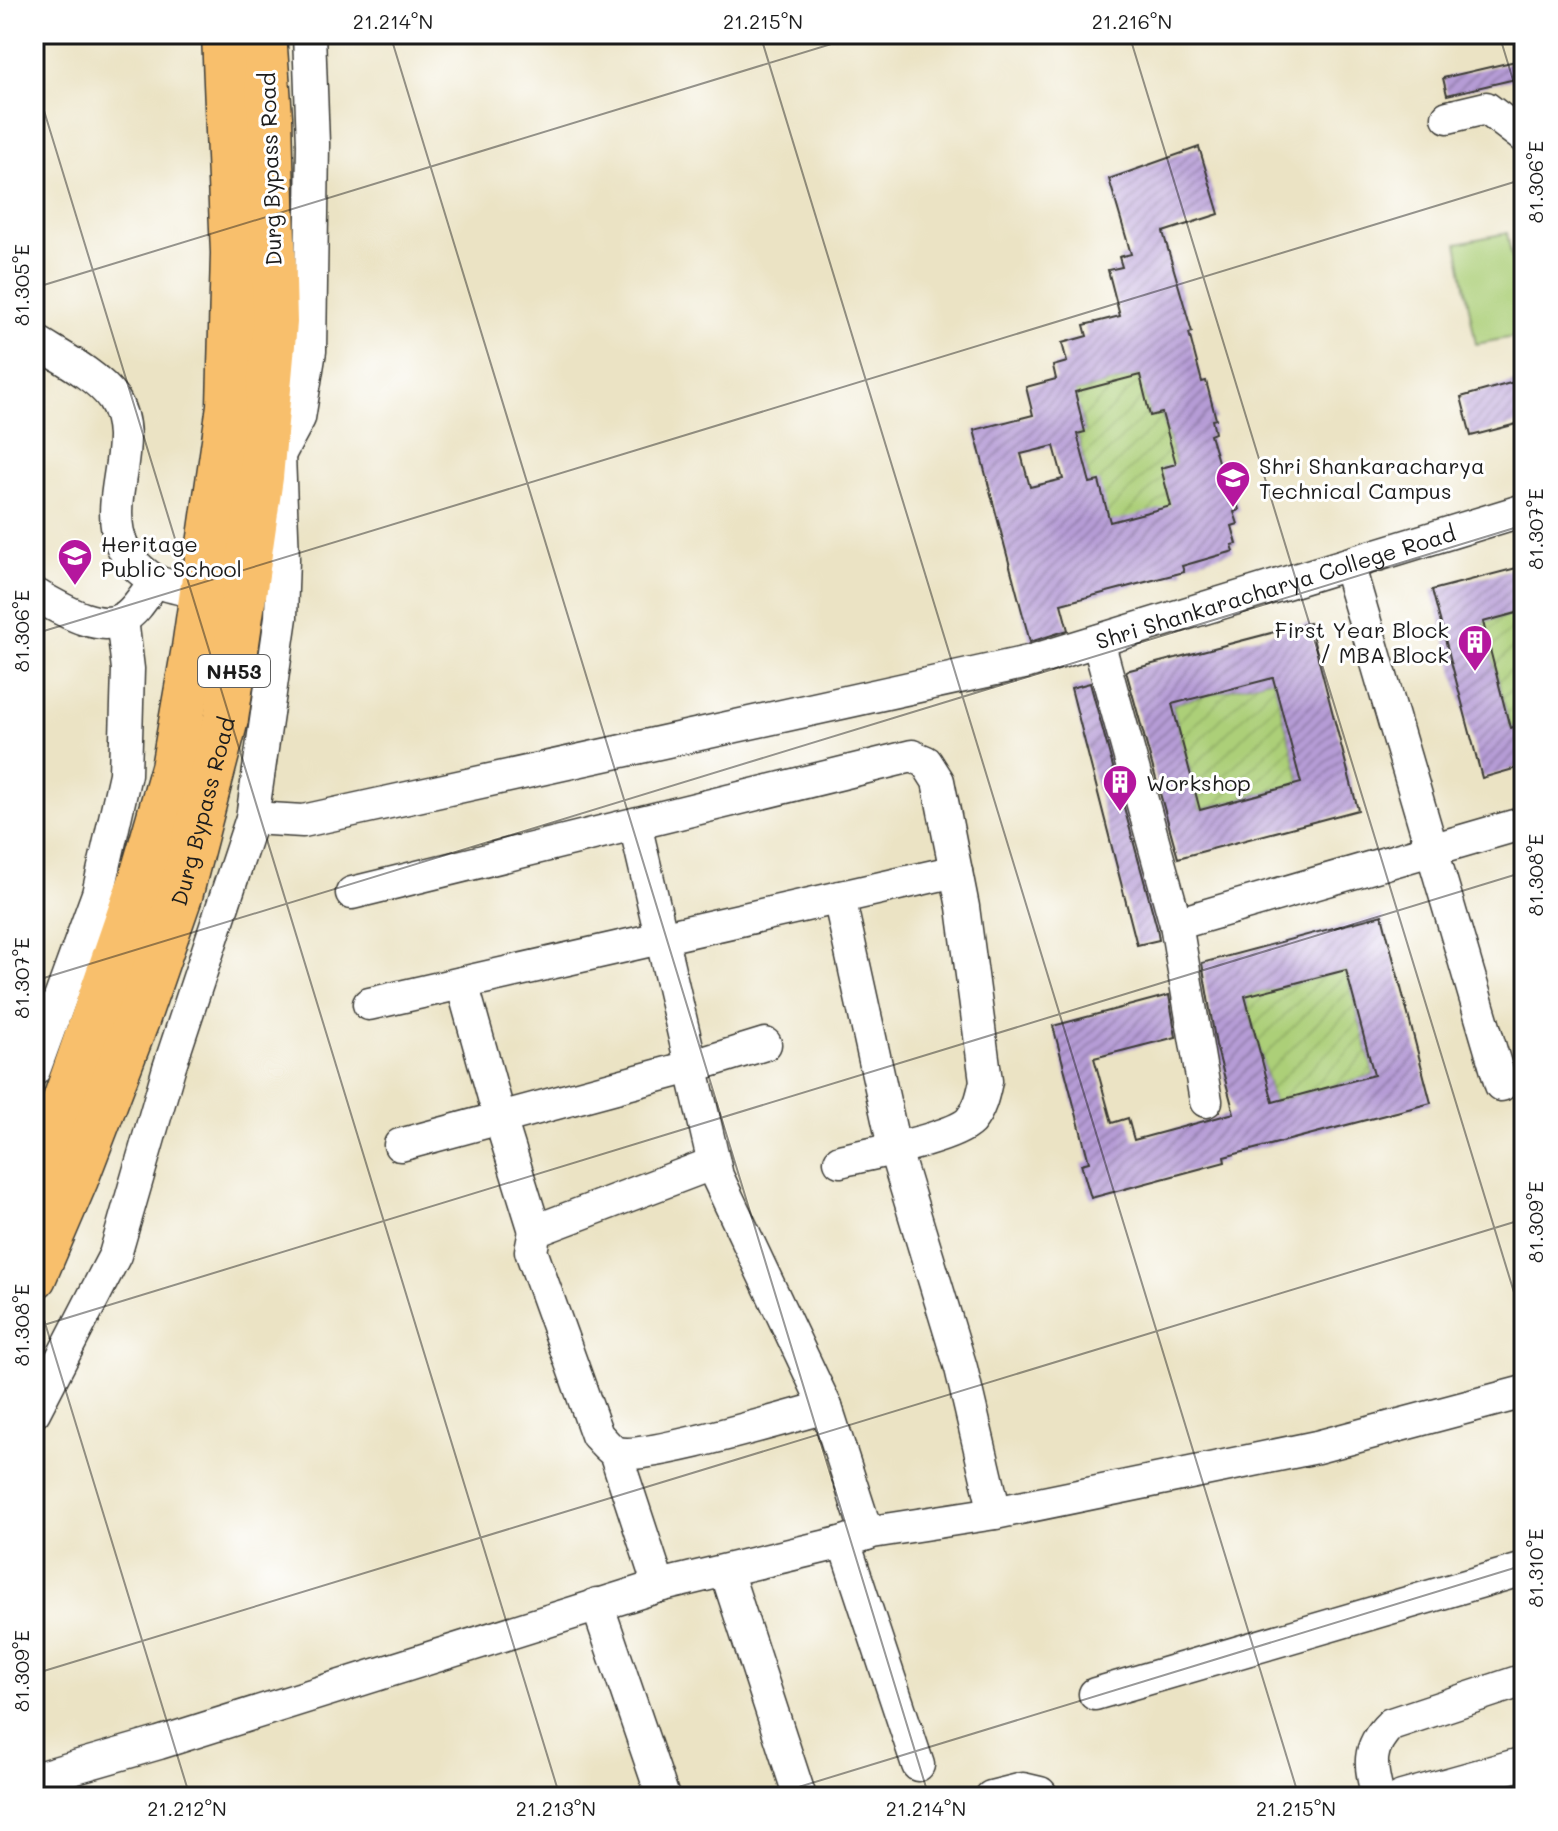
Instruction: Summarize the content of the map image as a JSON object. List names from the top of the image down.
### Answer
{
  "streets": {
    "highway": ["Durg Bypass Road", "NH53"],
    "street": ["Shri Shankaracharya College Road"]
  },
  "places": {
    "school or university": ["Shri Shankaracharya Technical Campus", "Heritage Public School"],
    "building": ["First Year Block / MBA Block", "Workshop"]
  },
  "coordinates": [
    "21.214°N",
    "21.215°N",
    "21.216°N",
    "81.306°E",
    "81.305°E",
    "81.307°E",
    "81.308°E",
    "81.309°E",
    "81.310°E",
    "21.212°N",
    "21.213°N"
  ]
}
